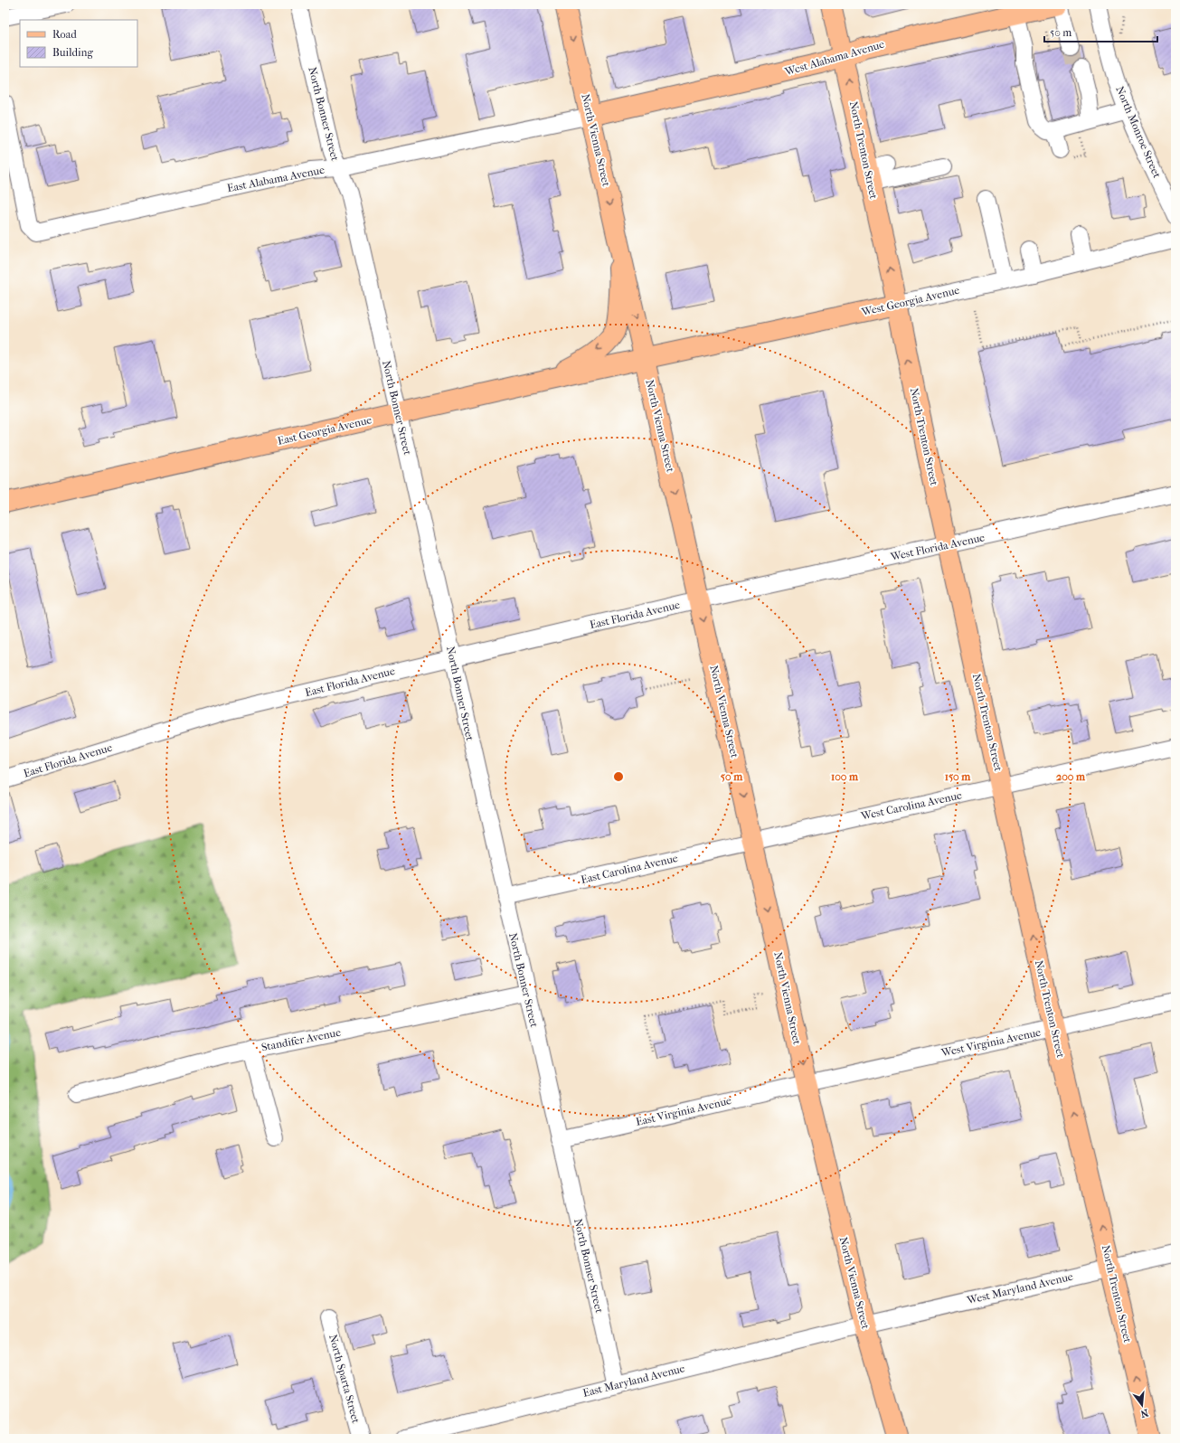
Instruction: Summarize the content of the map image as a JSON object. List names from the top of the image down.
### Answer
{
  "streets": {
    "main road": [
      "West Alabama Avenue",
      "North Vienna Street",
      "North Trenton Street",
      "West Georgia Avenue",
      "East Georgia Avenue"
    ],
    "street": [
      "North Bonner Street",
      "North Monroe Street",
      "East Alabama Avenue",
      "West Florida Avenue",
      "East Florida Avenue",
      "West Carolina Avenue",
      "East Carolina Avenue",
      "Standifer Avenue",
      "West Virginia Avenue",
      "East Virginia Avenue",
      "West Maryland Avenue",
      "North Sparta Street",
      "East Maryland Avenue"
    ]
  },
  "crossings": [
    ["West Alabama Avenue", "North Vienna Street"],
    ["West Alabama Avenue", "North Trenton Street"],
    ["West Alabama Avenue", "East Alabama Avenue"],
    ["North Bonner Street", "East Alabama Avenue"],
    ["North Bonner Street", "East Georgia Avenue"],
    ["North Bonner Street", "East Florida Avenue"],
    ["North Bonner Street", "East Carolina Avenue"],
    ["North Bonner Street", "Standifer Avenue"],
    ["North Bonner Street", "East Virginia Avenue"],
    ["North Bonner Street", "East Maryland Avenue"],
    ["North Vienna Street", "East Alabama Avenue"],
    ["North Vienna Street", "West Georgia Avenue"],
    ["North Vienna Street", "East Georgia Avenue"],
    ["North Vienna Street", "West Florida Avenue"],
    ["North Vienna Street", "East Florida Avenue"],
    ["North Vienna Street", "West Carolina Avenue"],
    ["North Vienna Street", "East Carolina Avenue"],
    ["North Vienna Street", "West Virginia Avenue"],
    ["North Vienna Street", "East Virginia Avenue"],
    ["North Vienna Street", "West Maryland Avenue"],
    ["North Vienna Street", "East Maryland Avenue"],
    ["North Trenton Street", "West Georgia Avenue"],
    ["North Trenton Street", "West Florida Avenue"],
    ["North Trenton Street", "West Carolina Avenue"],
    ["North Trenton Street", "West Virginia Avenue"],
    ["North Trenton Street", "West Maryland Avenue"],
    ["West Georgia Avenue", "East Georgia Avenue"],
    ["West Florida Avenue", "East Florida Avenue"],
    ["West Carolina Avenue", "East Carolina Avenue"],
    ["West Virginia Avenue", "East Virginia Avenue"],
    ["West Maryland Avenue", "East Maryland Avenue"]
  ],
  "one_way": ["North Vienna Street", "North Trenton Street"],
  "legend": ["Road", "Building"],
  "scale_bar": "50 m",
  "north": "bottom",
  "rings": [
    "50 m",
    "100 m",
    "150 m",
    "200 m"
  ]
}
